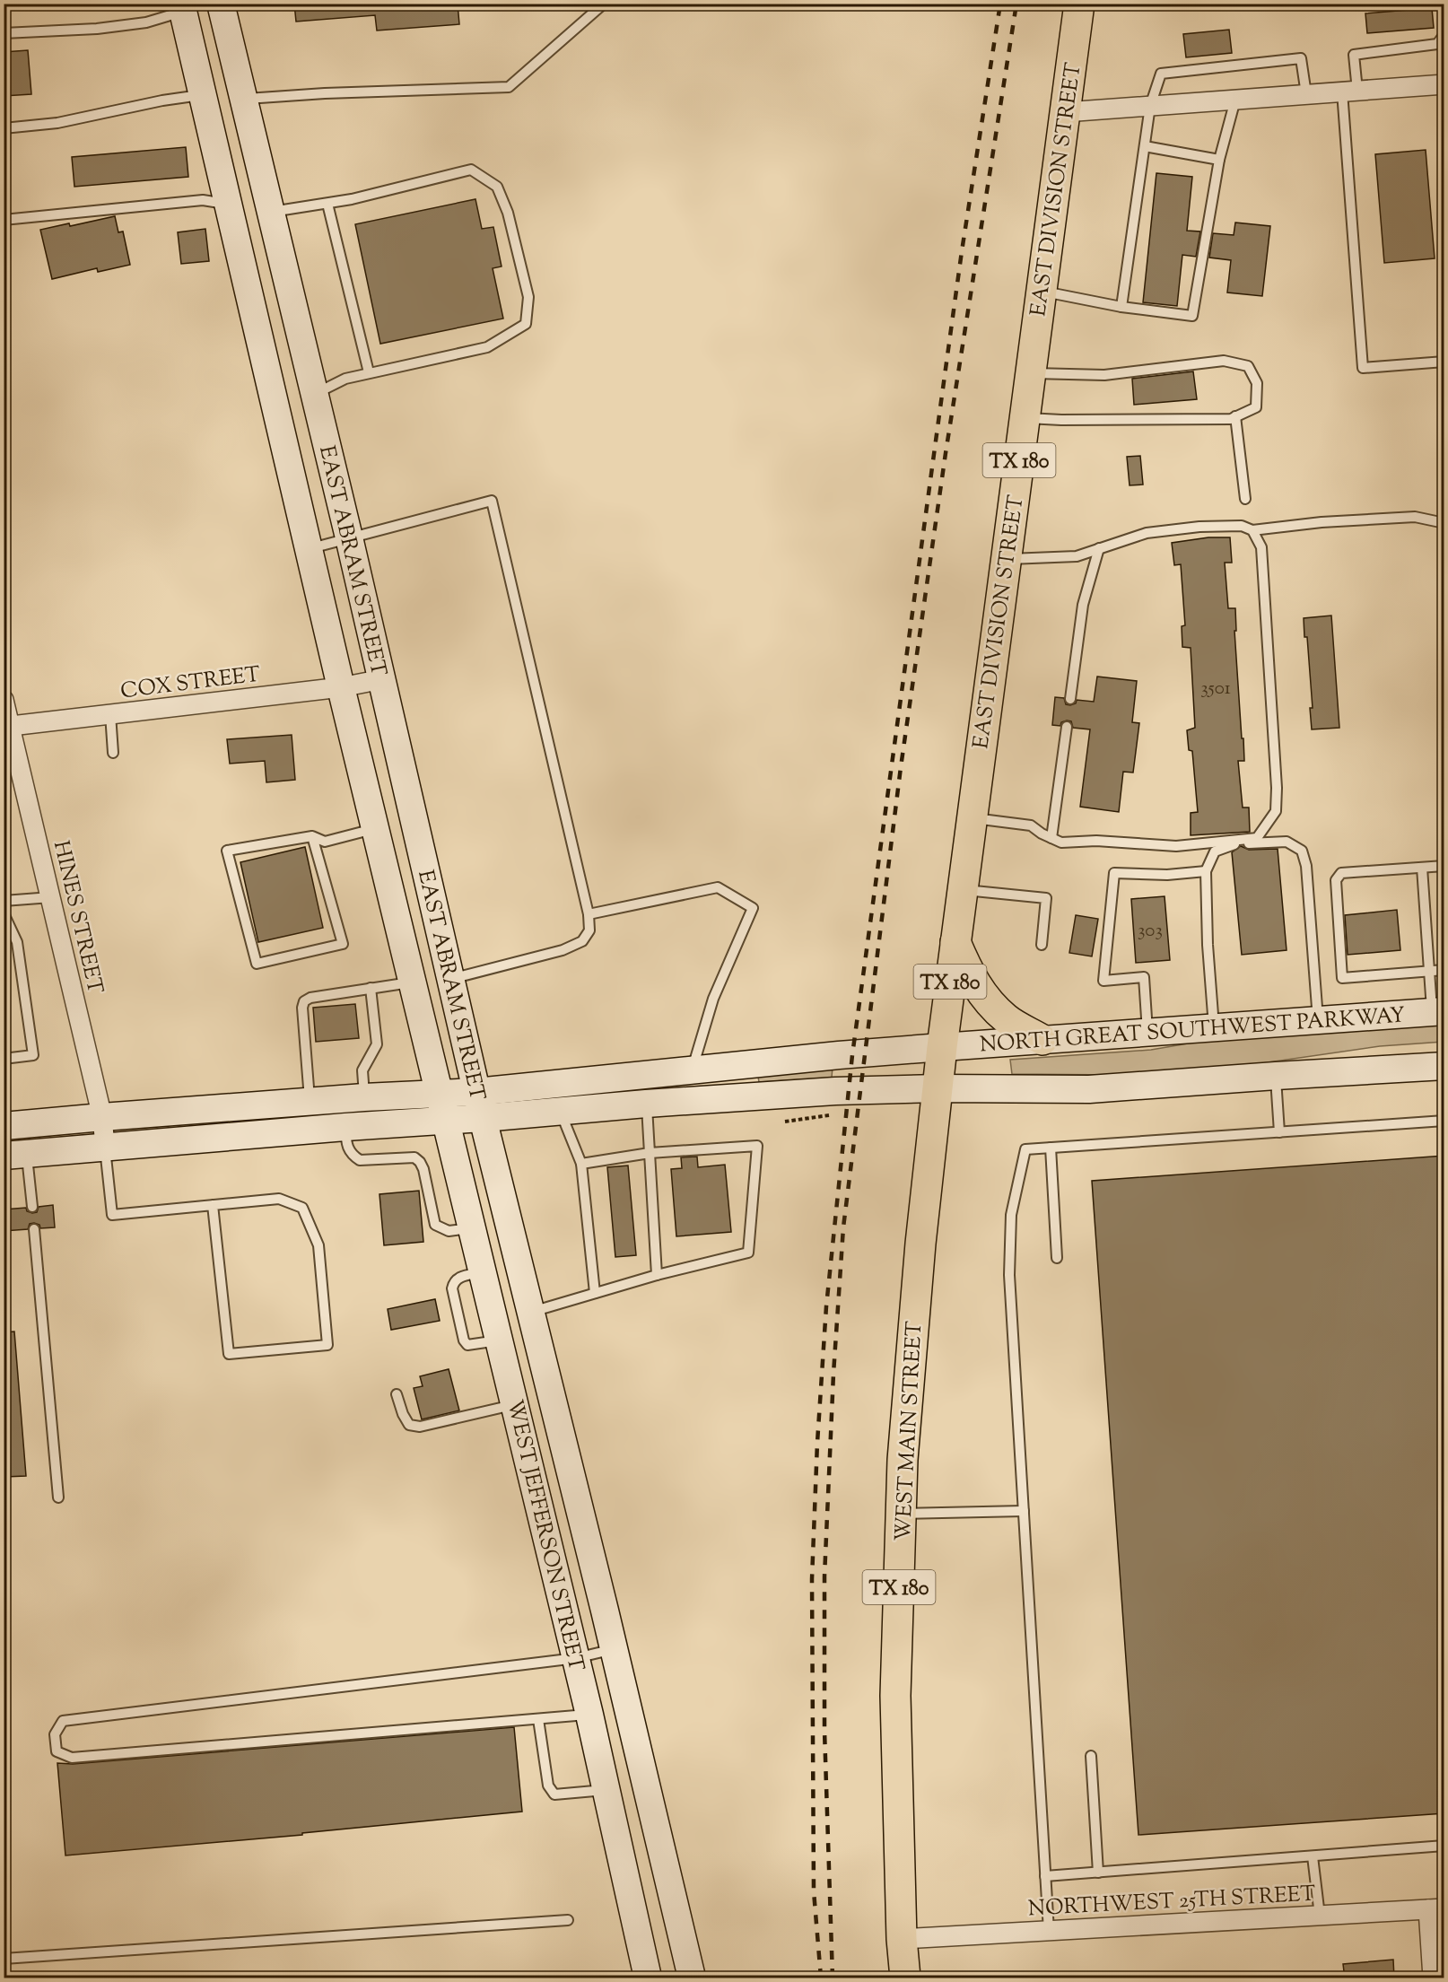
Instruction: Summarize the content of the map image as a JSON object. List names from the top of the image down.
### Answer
{
  "streets": {
    "main road": [
      "EAST DIVISION STREET",
      "TX 180",
      "EAST ABRAM STREET",
      "NORTH GREAT SOUTHWEST PARKWAY",
      "WEST MAIN STREET",
      "WEST JEFFERSON STREET"
    ],
    "street": ["COX STREET", "HINES STREET", "NORTHWEST 25TH STREET"]
  },
  "crossings": [
    ["EAST DIVISION STREET", "NORTH GREAT SOUTHWEST PARKWAY"],
    ["EAST DIVISION STREET", "WEST MAIN STREET"],
    ["EAST ABRAM STREET", "COX STREET"],
    ["EAST ABRAM STREET", "NORTH GREAT SOUTHWEST PARKWAY"],
    ["EAST ABRAM STREET", "WEST JEFFERSON STREET"],
    ["COX STREET", "HINES STREET"],
    ["HINES STREET", "NORTH GREAT SOUTHWEST PARKWAY"],
    ["NORTH GREAT SOUTHWEST PARKWAY", "WEST MAIN STREET"],
    ["NORTH GREAT SOUTHWEST PARKWAY", "WEST JEFFERSON STREET"],
    ["WEST MAIN STREET", "NORTHWEST 25TH STREET"]
  ],
  "house_numbers": ["3501", "303"]
}
